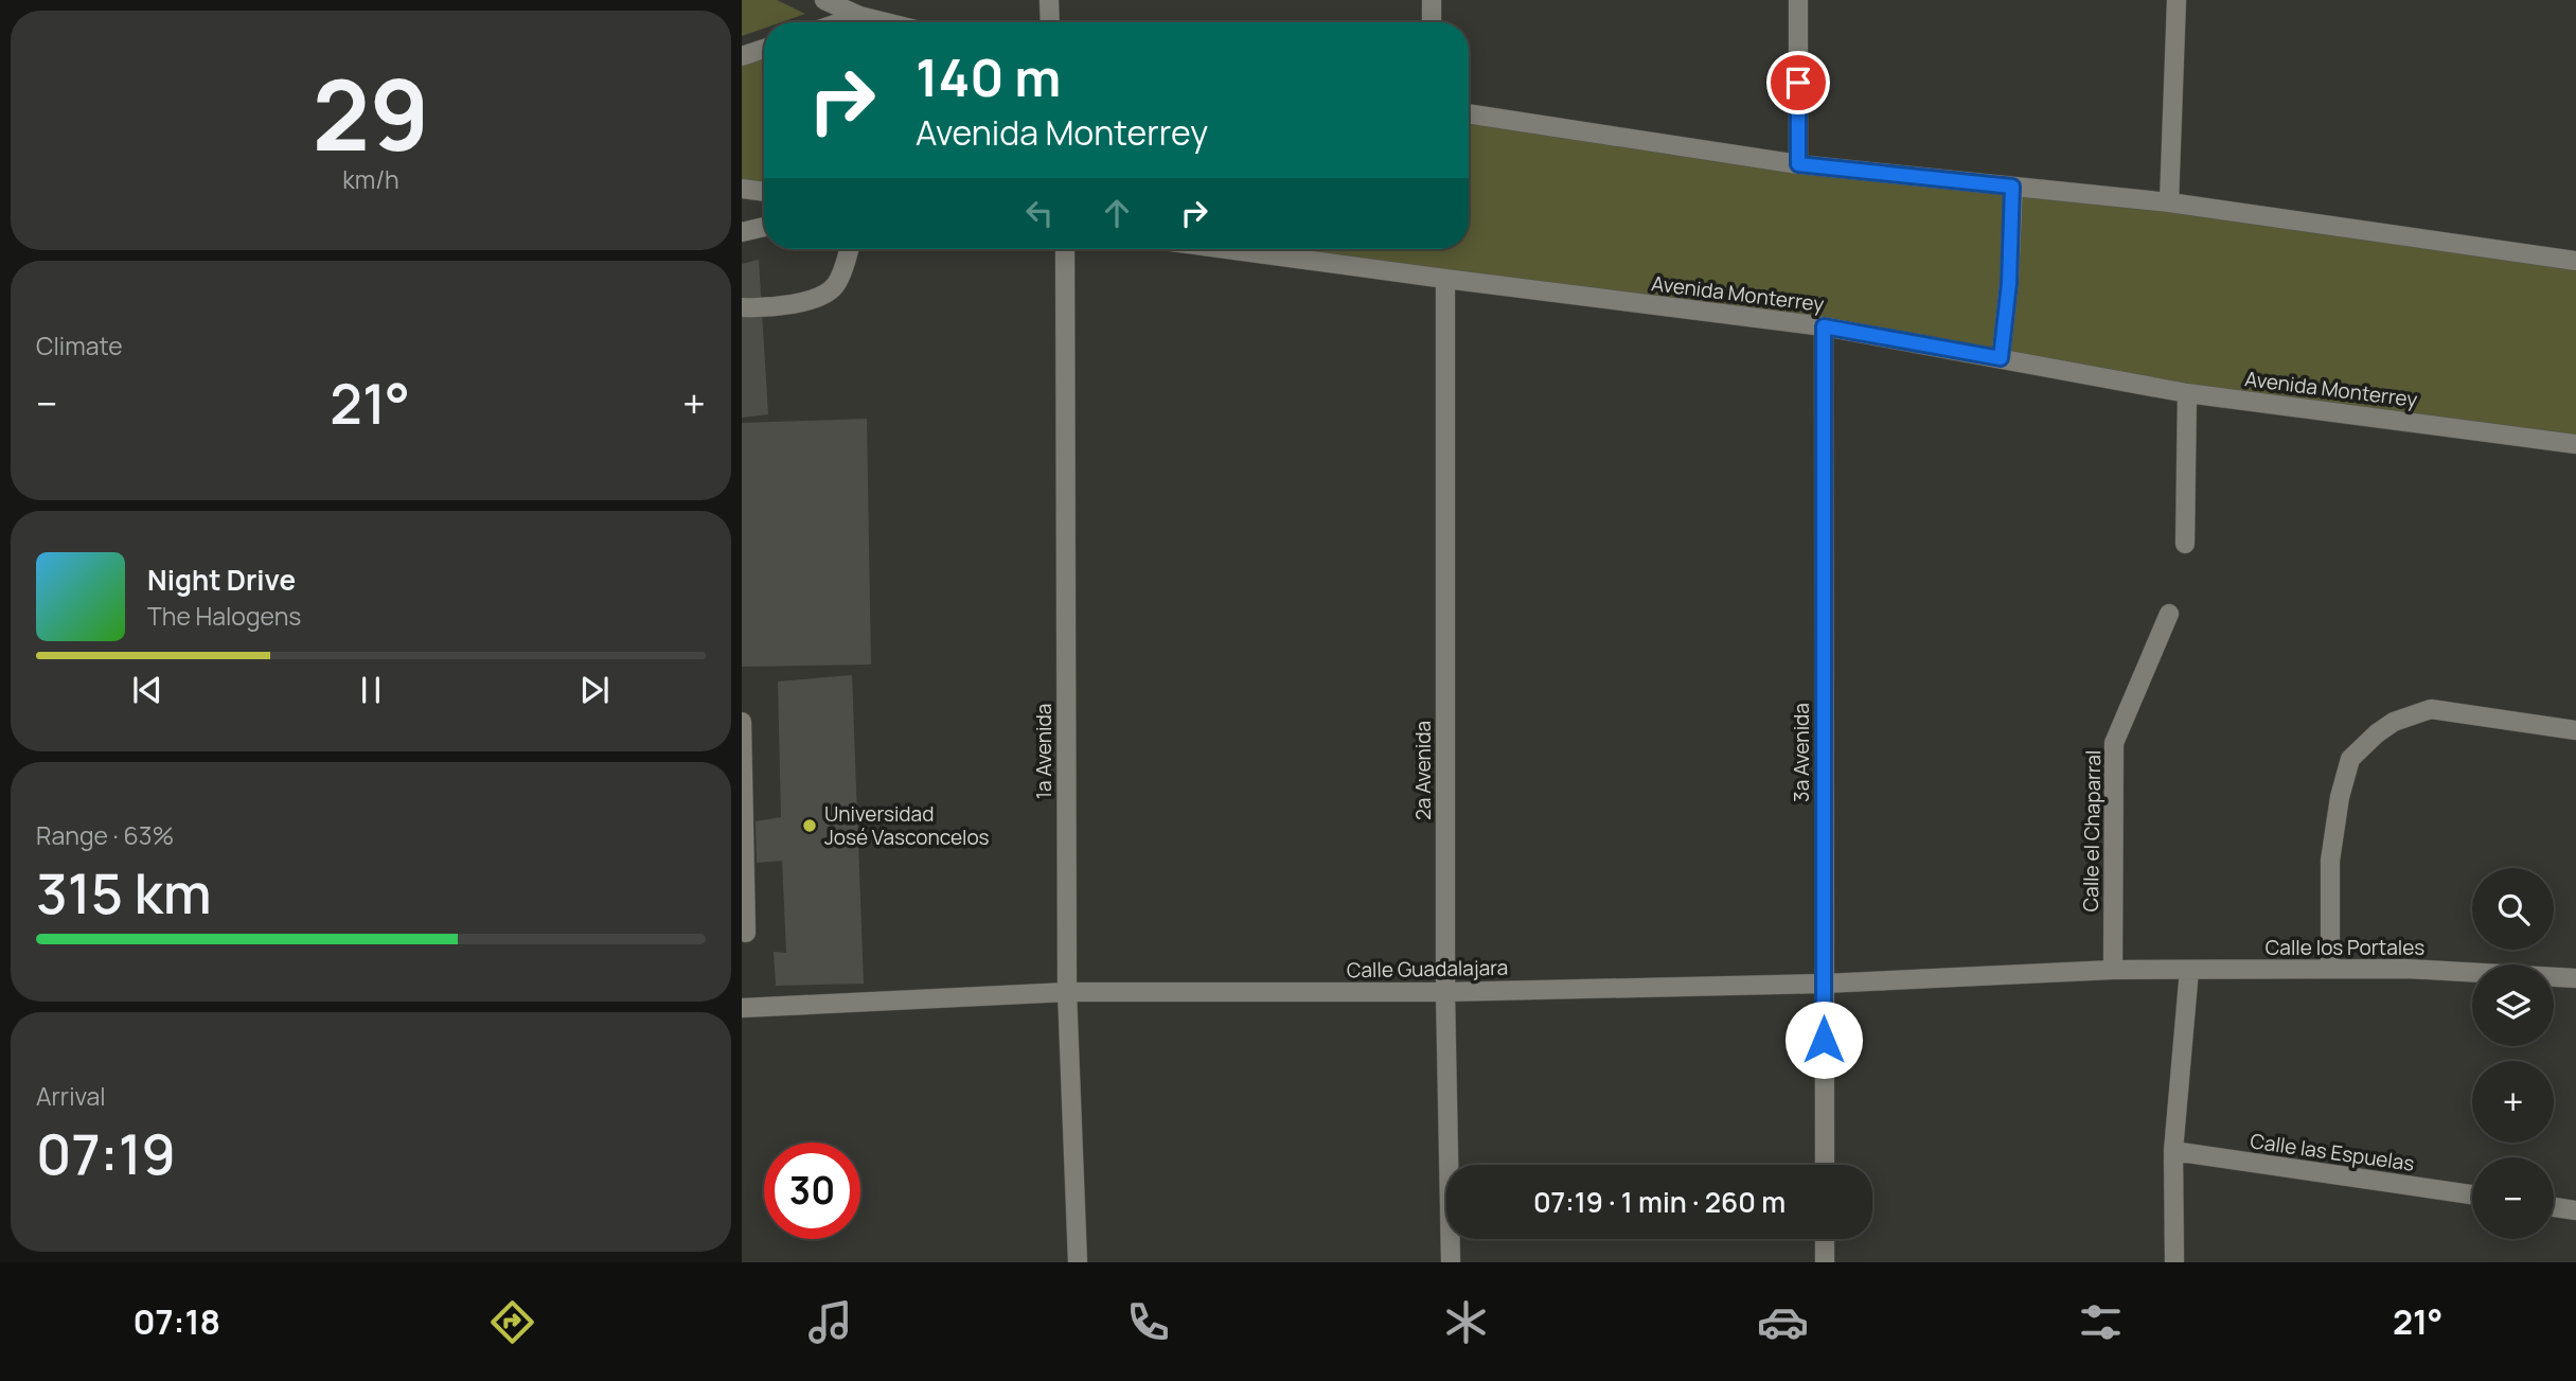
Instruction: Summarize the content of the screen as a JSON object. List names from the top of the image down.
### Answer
{
  "streets": {
    "street": [
      "Avenida Monterrey",
      "1a Avenida",
      "3a Avenida",
      "2a Avenida",
      "Calle el Chaparral",
      "Calle los Portales",
      "Calle Guadalajara",
      "Calle las Espuelas"
    ]
  },
  "crossings": [
    ["Avenida Monterrey", "3a Avenida"],
    ["Avenida Monterrey", "2a Avenida"],
    ["1a Avenida", "Calle Guadalajara"],
    ["3a Avenida", "Calle Guadalajara"],
    ["2a Avenida", "Calle Guadalajara"],
    ["Calle el Chaparral", "Calle los Portales"],
    ["Calle el Chaparral", "Calle Guadalajara"],
    ["Calle los Portales", "Calle Guadalajara"]
  ],
  "places": ["Universidad José Vasconcelos"],
  "page": {
    "tile": [
      ["29", "km/h"],
      "Climate",
      ["Range · 63%", "315 km"],
      ["Arrival", "07:19"]
    ],
    "turn": ["140 m", "Avenida Monterrey"],
    "heat": ["−", "21°", "+"],
    "song": ["Night Drive", "The Halogens"],
    "map_buttons": ["+", "−"],
    "limit": "30",
    "trip": "07:19 · 1 min · 260 m",
    "tabs": ["07:18", "21°"]
  }
}
